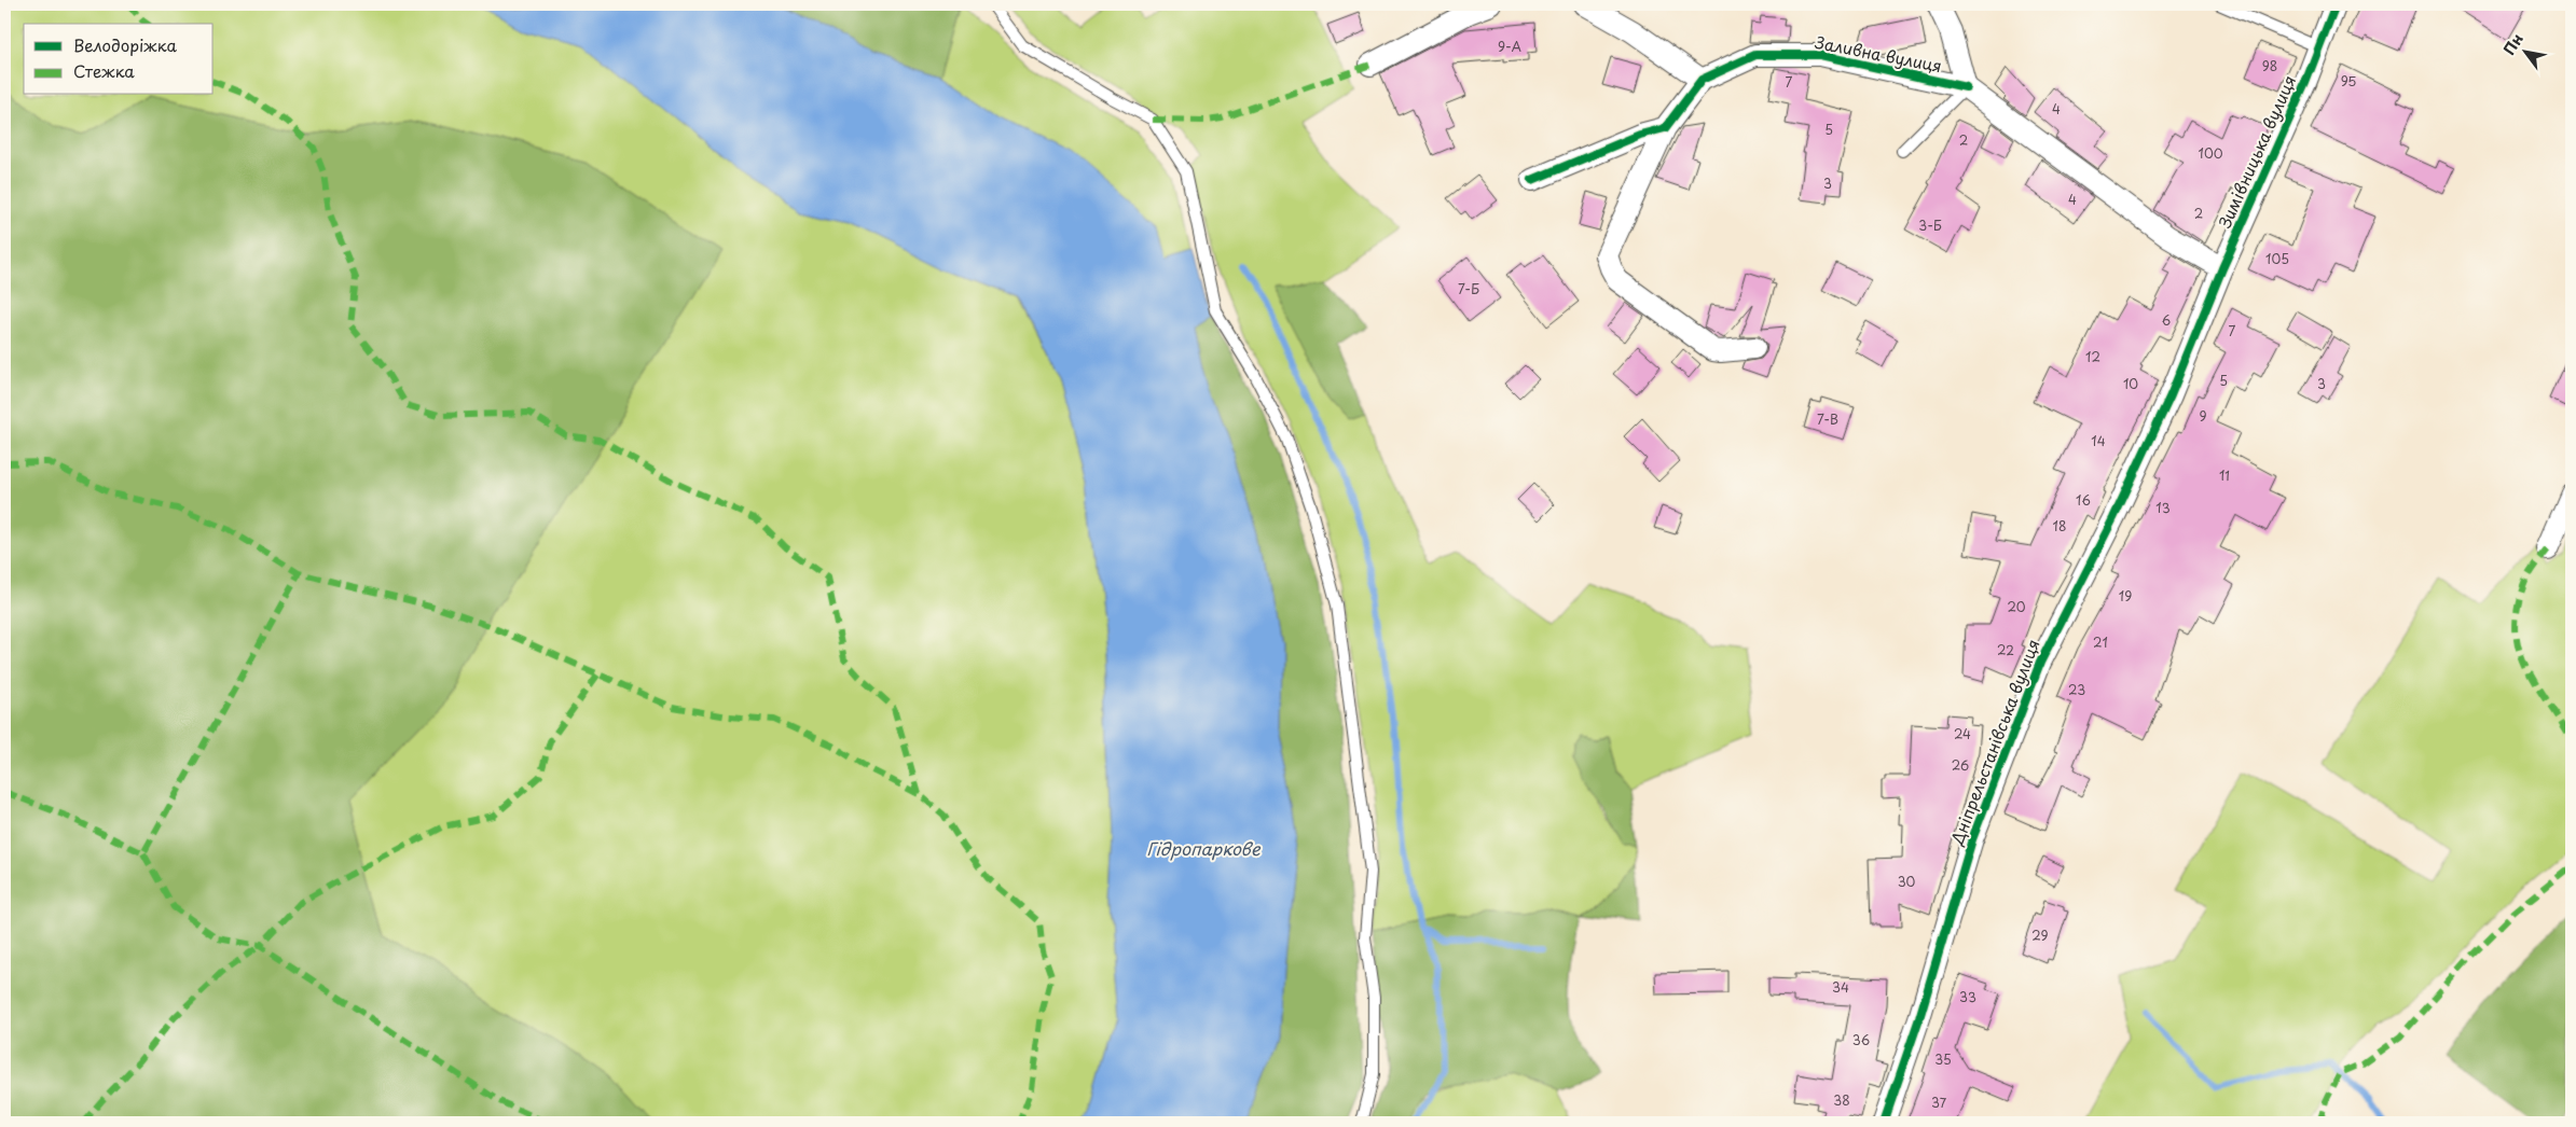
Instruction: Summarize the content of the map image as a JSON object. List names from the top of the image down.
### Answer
{
  "streets": {
    "street": ["Заливна вулиця", "Зимівницька вулиця", "Дніпрельстанівська вулиця"]
  },
  "crossings": [
    ["Заливна вулиця", "Зимівницька вулиця"],
    ["Заливна вулиця", "Дніпрельстанівська вулиця"],
    ["Зимівницька вулиця", "Дніпрельстанівська вулиця"]
  ],
  "water": ["Гідропаркове"],
  "house_numbers": [
    "9-А",
    "98",
    "95",
    "7",
    "4",
    "5",
    "2",
    "100",
    "3",
    "4",
    "2",
    "3-Б",
    "105",
    "7-Б",
    "6",
    "7",
    "12",
    "5",
    "10",
    "3",
    "9",
    "7-В",
    "14",
    "11",
    "16",
    "13",
    "18",
    "19",
    "20",
    "21",
    "22",
    "23",
    "24",
    "26",
    "30",
    "29",
    "34",
    "33",
    "36",
    "35",
    "38",
    "37"
  ],
  "legend": ["Велодоріжка", "Стежка"],
  "north": "top left"
}
